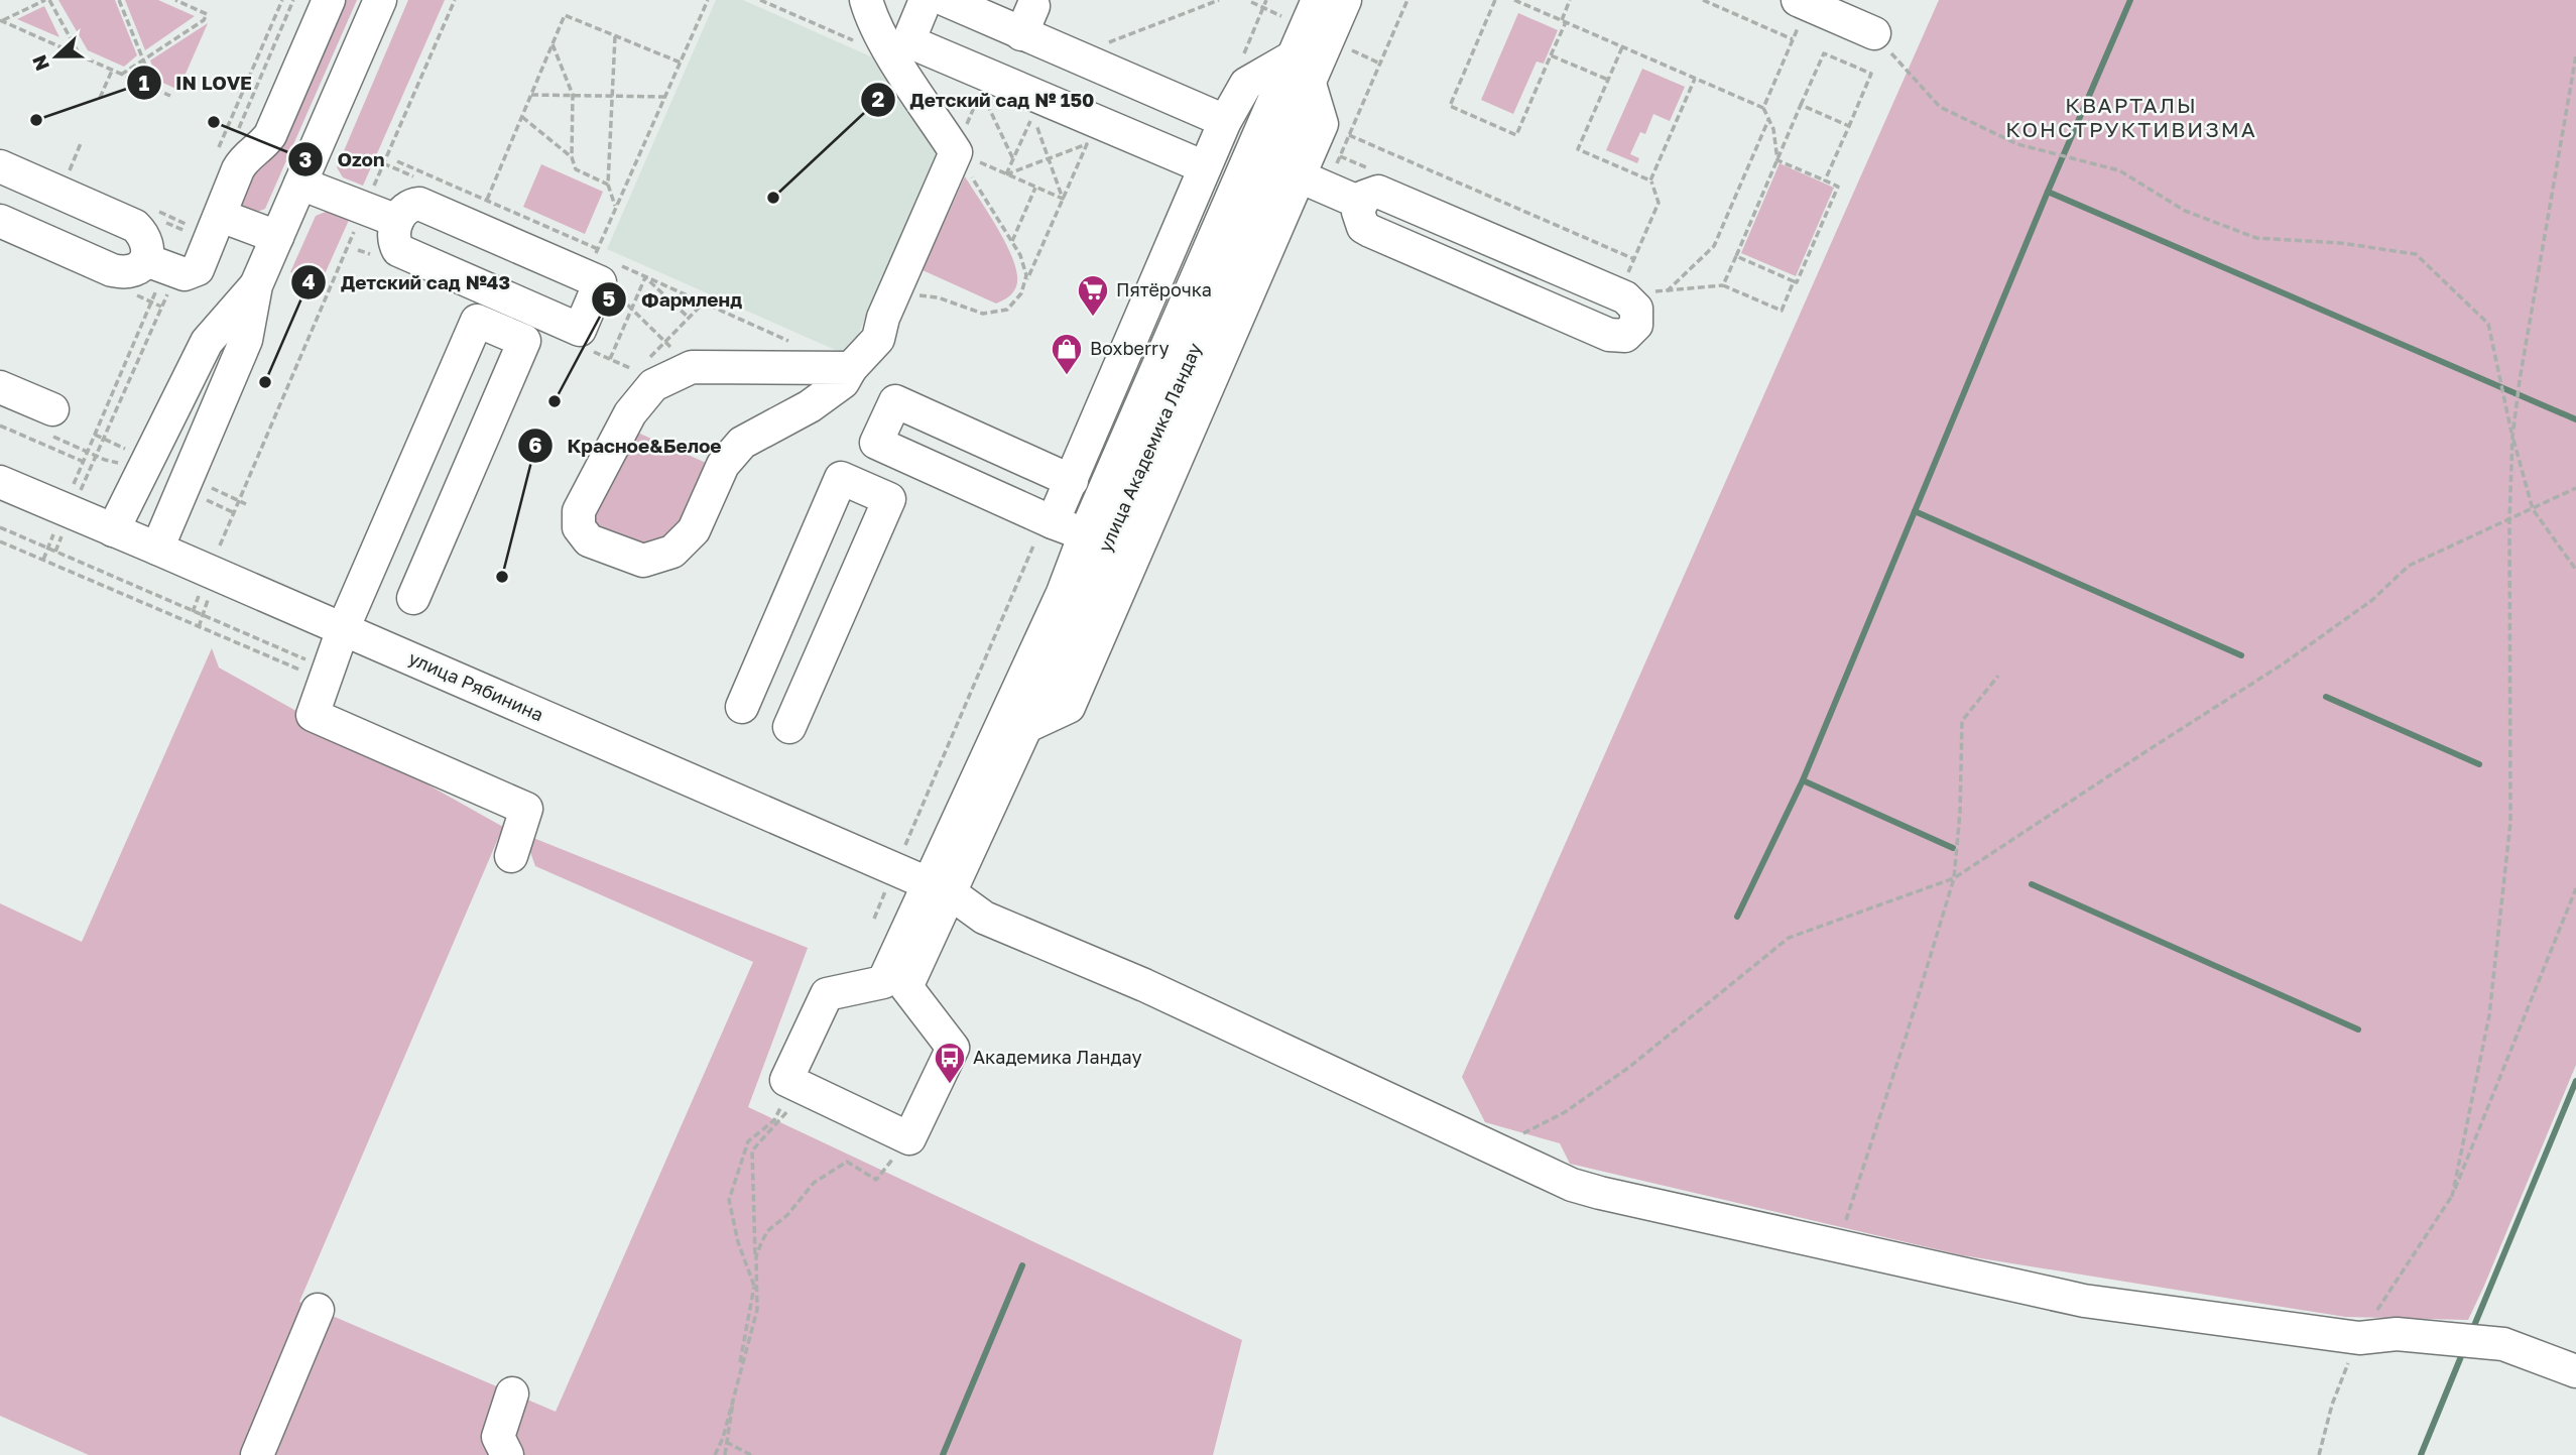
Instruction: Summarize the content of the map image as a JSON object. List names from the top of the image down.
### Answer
{
  "streets": {
    "street": ["улица Академика Ландау", "улица Рябинина"]
  },
  "crossings": [
    ["улица Академика Ландау", "улица Рябинина"]
  ],
  "districts": ["КВАРТАЛЫ КОНСТРУКТИВИЗМА"],
  "places": {
    "other": [
      "IN LOVE",
      "Ozon",
      "Детский сад № 150",
      "Детский сад №43",
      "Фармленд",
      "Красное&Белое"
    ],
    "supermarket": ["Пятёрочка"],
    "shop": ["Boxberry"],
    "bus stop": ["Академика Ландау"]
  },
  "north": "left"
}
